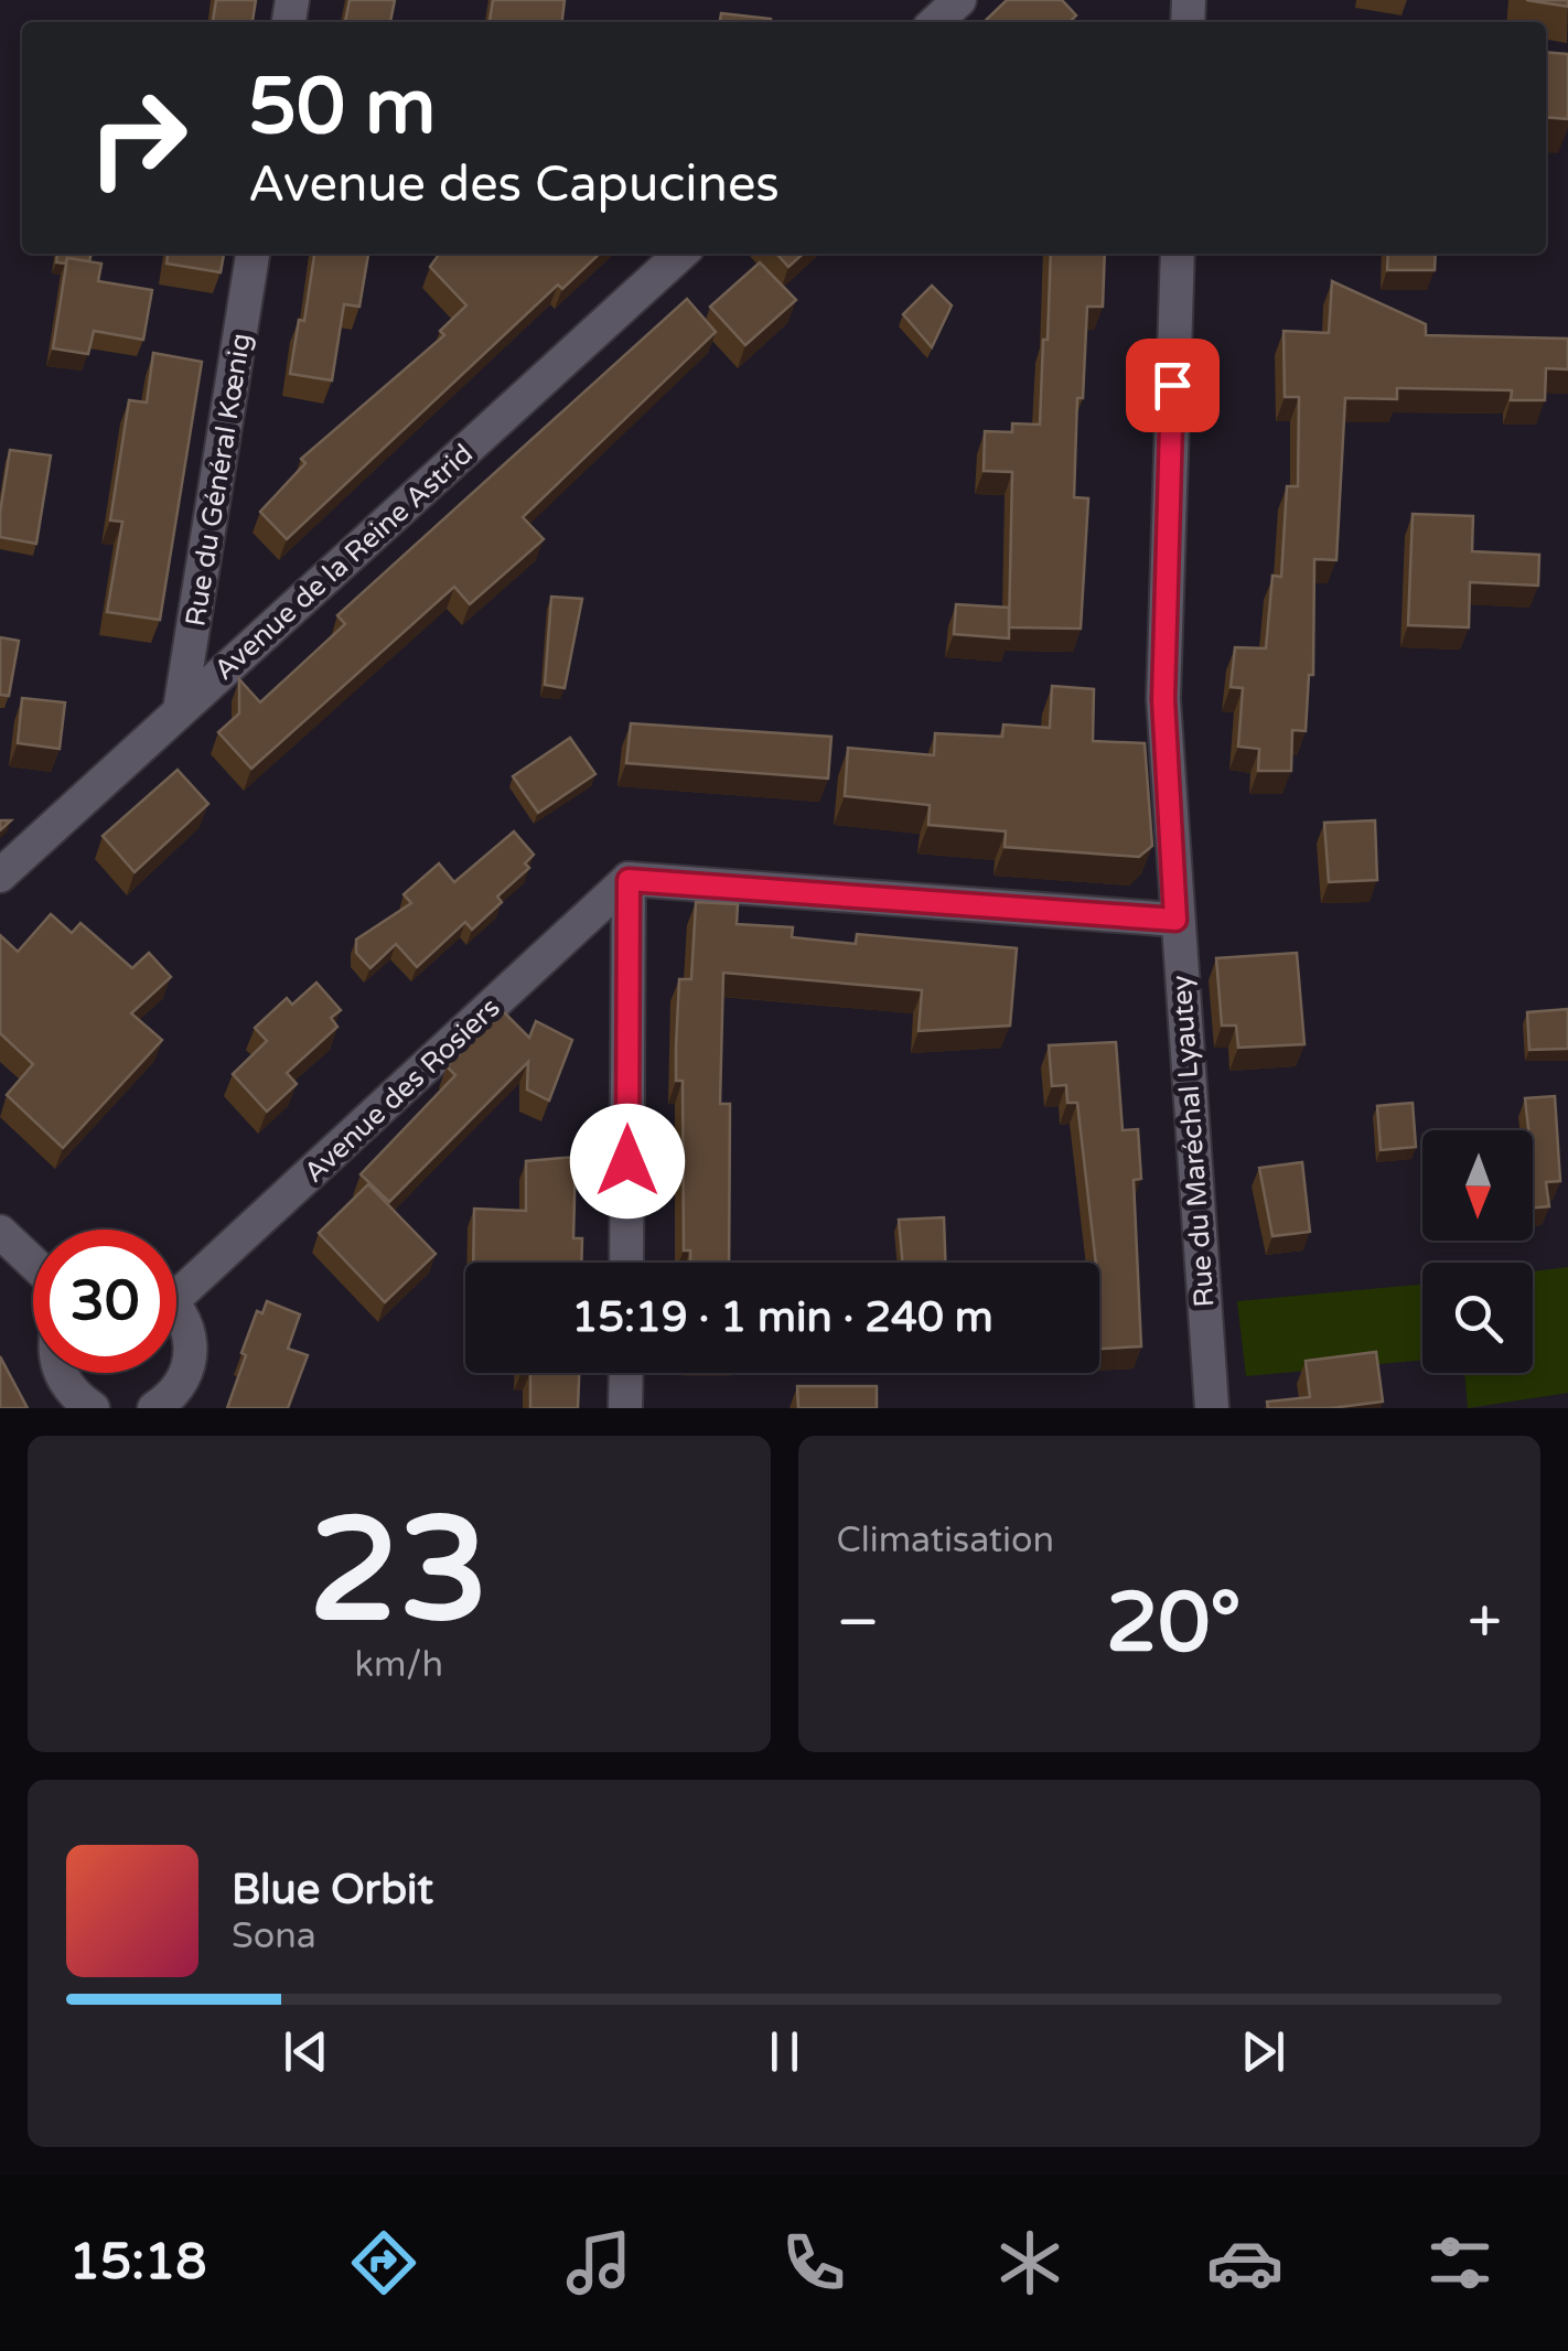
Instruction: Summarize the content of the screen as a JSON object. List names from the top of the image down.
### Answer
{
  "streets": {
    "street": [
      "Rue du Général Kœnig",
      "Avenue de la Reine Astrid",
      "Avenue des Rosiers",
      "Rue du Maréchal Lyautey"
    ]
  },
  "crossings": [
    ["Rue du Général Kœnig", "Avenue de la Reine Astrid"]
  ],
  "north": "bottom",
  "page": {
    "turn": ["50 m", "Avenue des Capucines"],
    "limit": "30",
    "trip": "15:19 · 1 min · 240 m",
    "tile": [
      ["23", "km/h"],
      "Climatisation"
    ],
    "heat": ["−", "20°", "+"],
    "song": ["Blue Orbit", "Sona"],
    "tabs": "15:18"
  }
}
